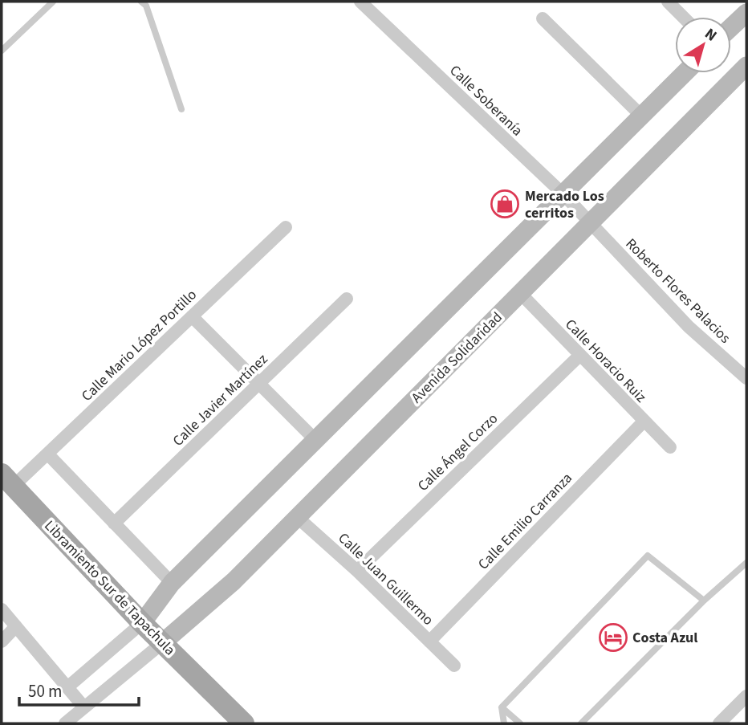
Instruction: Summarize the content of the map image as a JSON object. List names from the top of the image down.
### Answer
{
  "streets": {
    "main road": ["Avenida Solidaridad", "Libramiento Sur de Tapachula"],
    "street": [
      "Calle Soberanía",
      "Roberto Flores Palacios",
      "Calle Mario López Portillo",
      "Calle Horacio Ruiz",
      "Calle Javier Martínez",
      "Calle Ángel Corzo",
      "Calle Emilio Carranza",
      "Calle Juan Guillermo"
    ]
  },
  "crossings": [
    ["Calle Soberanía", "Roberto Flores Palacios"],
    ["Calle Soberanía", "Avenida Solidaridad"],
    ["Roberto Flores Palacios", "Avenida Solidaridad"],
    ["Calle Mario López Portillo", "Libramiento Sur de Tapachula"],
    ["Avenida Solidaridad", "Calle Horacio Ruiz"],
    ["Avenida Solidaridad", "Calle Juan Guillermo"],
    ["Avenida Solidaridad", "Libramiento Sur de Tapachula"],
    ["Calle Horacio Ruiz", "Calle Ángel Corzo"],
    ["Calle Horacio Ruiz", "Calle Emilio Carranza"],
    ["Calle Ángel Corzo", "Calle Juan Guillermo"],
    ["Calle Emilio Carranza", "Calle Juan Guillermo"]
  ],
  "places": {
    "shop": ["Mercado Los cerritos"],
    "hotel": ["Costa Azul"]
  },
  "scale_bar": "50 m",
  "north": "top right"
}
